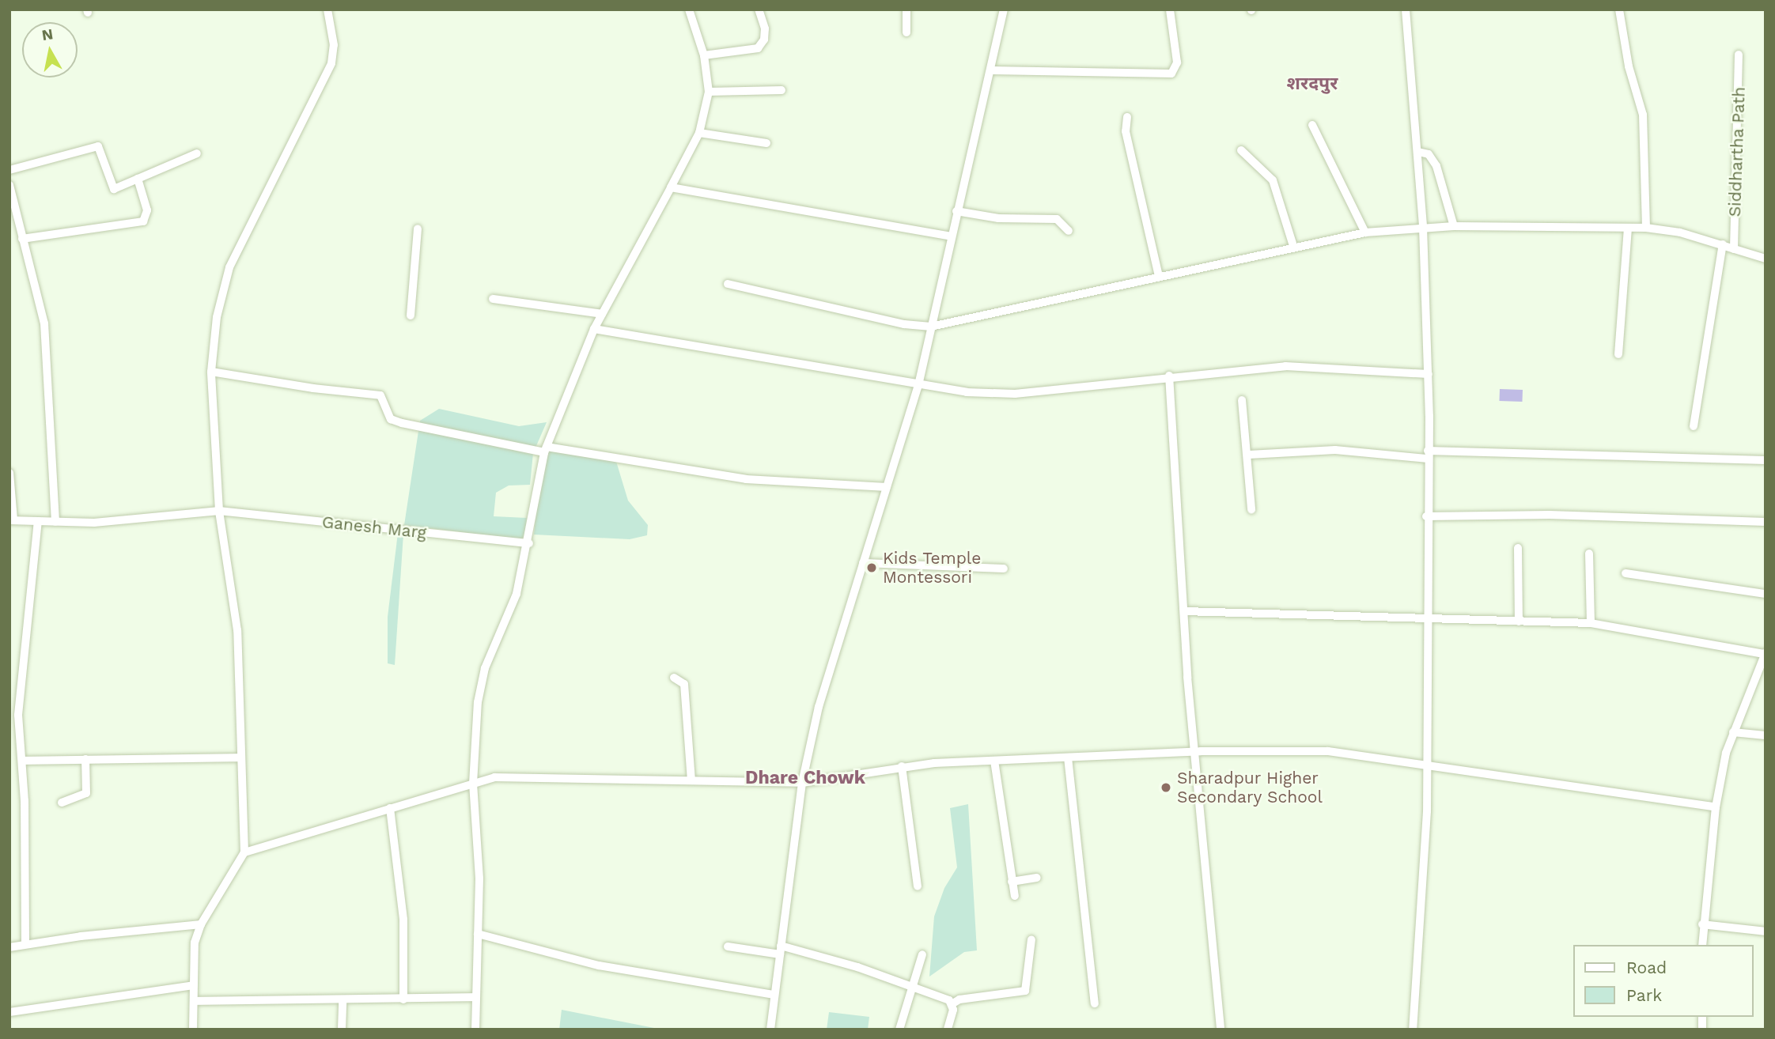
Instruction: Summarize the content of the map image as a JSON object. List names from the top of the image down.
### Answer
{
  "streets": {
    "street": ["Siddhartha Path", "Ganesh Marg"]
  },
  "districts": ["शरदपुर", "Dhare Chowk"],
  "places": ["Kids Temple Montessori", "Sharadpur Higher Secondary School"],
  "legend": ["Road", "Park"],
  "north": "top"
}
